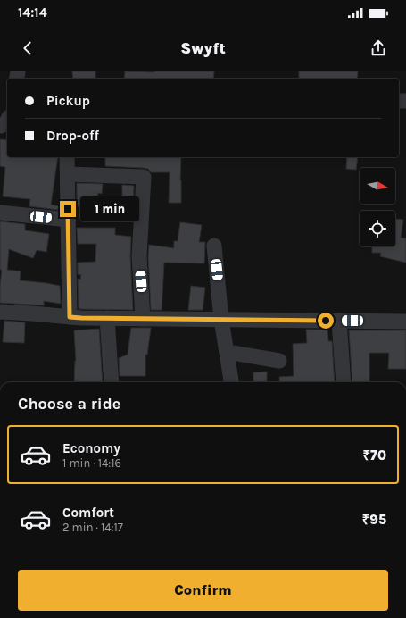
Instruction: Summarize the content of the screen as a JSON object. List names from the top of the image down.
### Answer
{
  "north": "right",
  "page": {
    "status": "14:14",
    "header": "Swyft",
    "banner": ["Pickup", "Drop-off"],
    "bubble": "1 min",
    "heading": "Choose a ride",
    "list": [
      {
        "name": "Economy",
        "note": "1 min · 14:16",
        "value": "₹70"
      },
      {
        "name": "Comfort",
        "note": "2 min · 14:17",
        "value": "₹95"
      }
    ],
    "buttons": "Confirm"
  }
}
